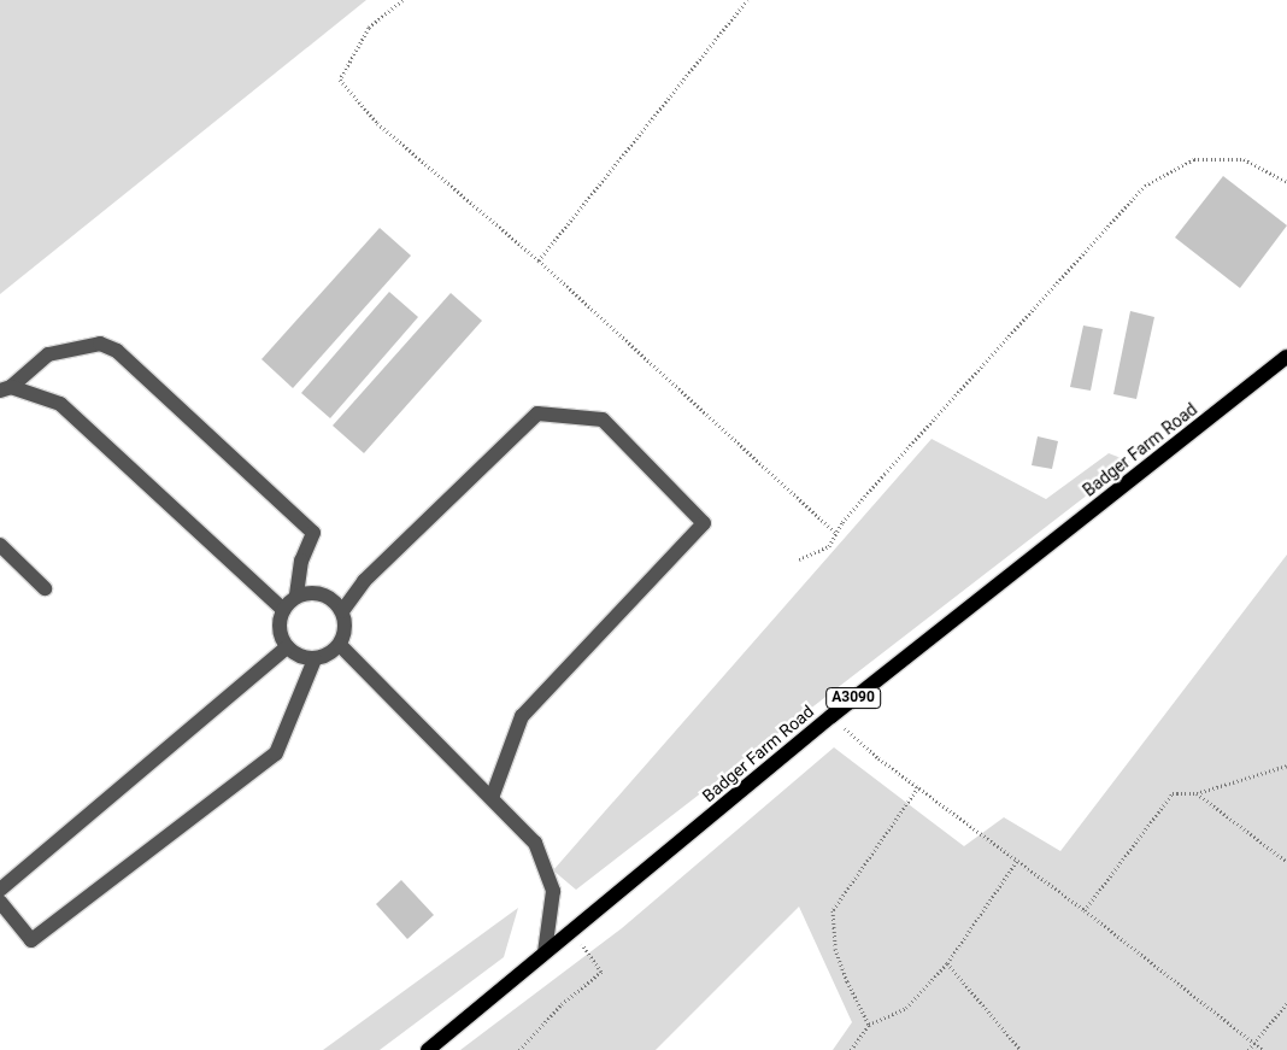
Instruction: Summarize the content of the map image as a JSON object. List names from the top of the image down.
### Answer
{
  "streets": {
    "main road": ["Badger Farm Road", "A3090"]
  }
}
